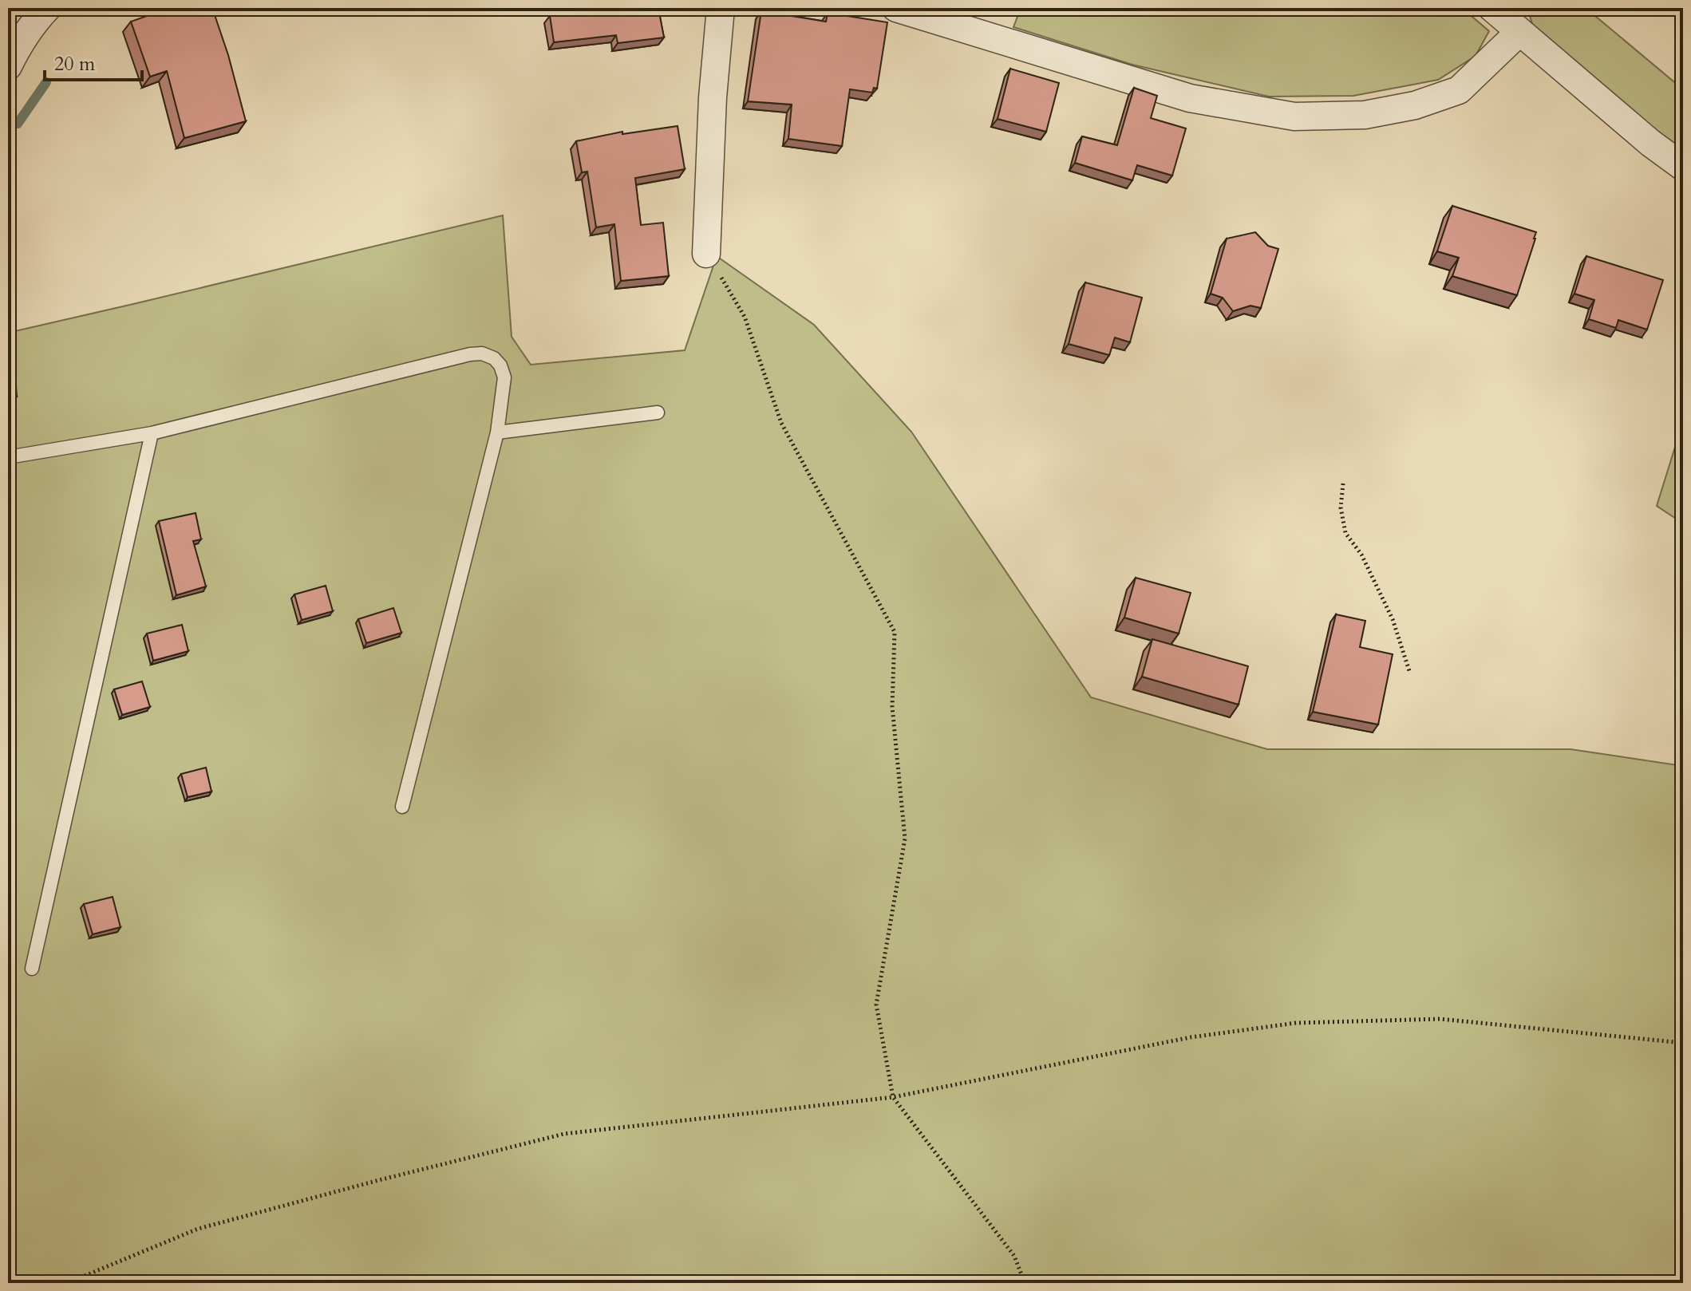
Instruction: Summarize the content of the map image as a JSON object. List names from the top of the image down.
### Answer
{
  "scale_bar": "20 m"
}
